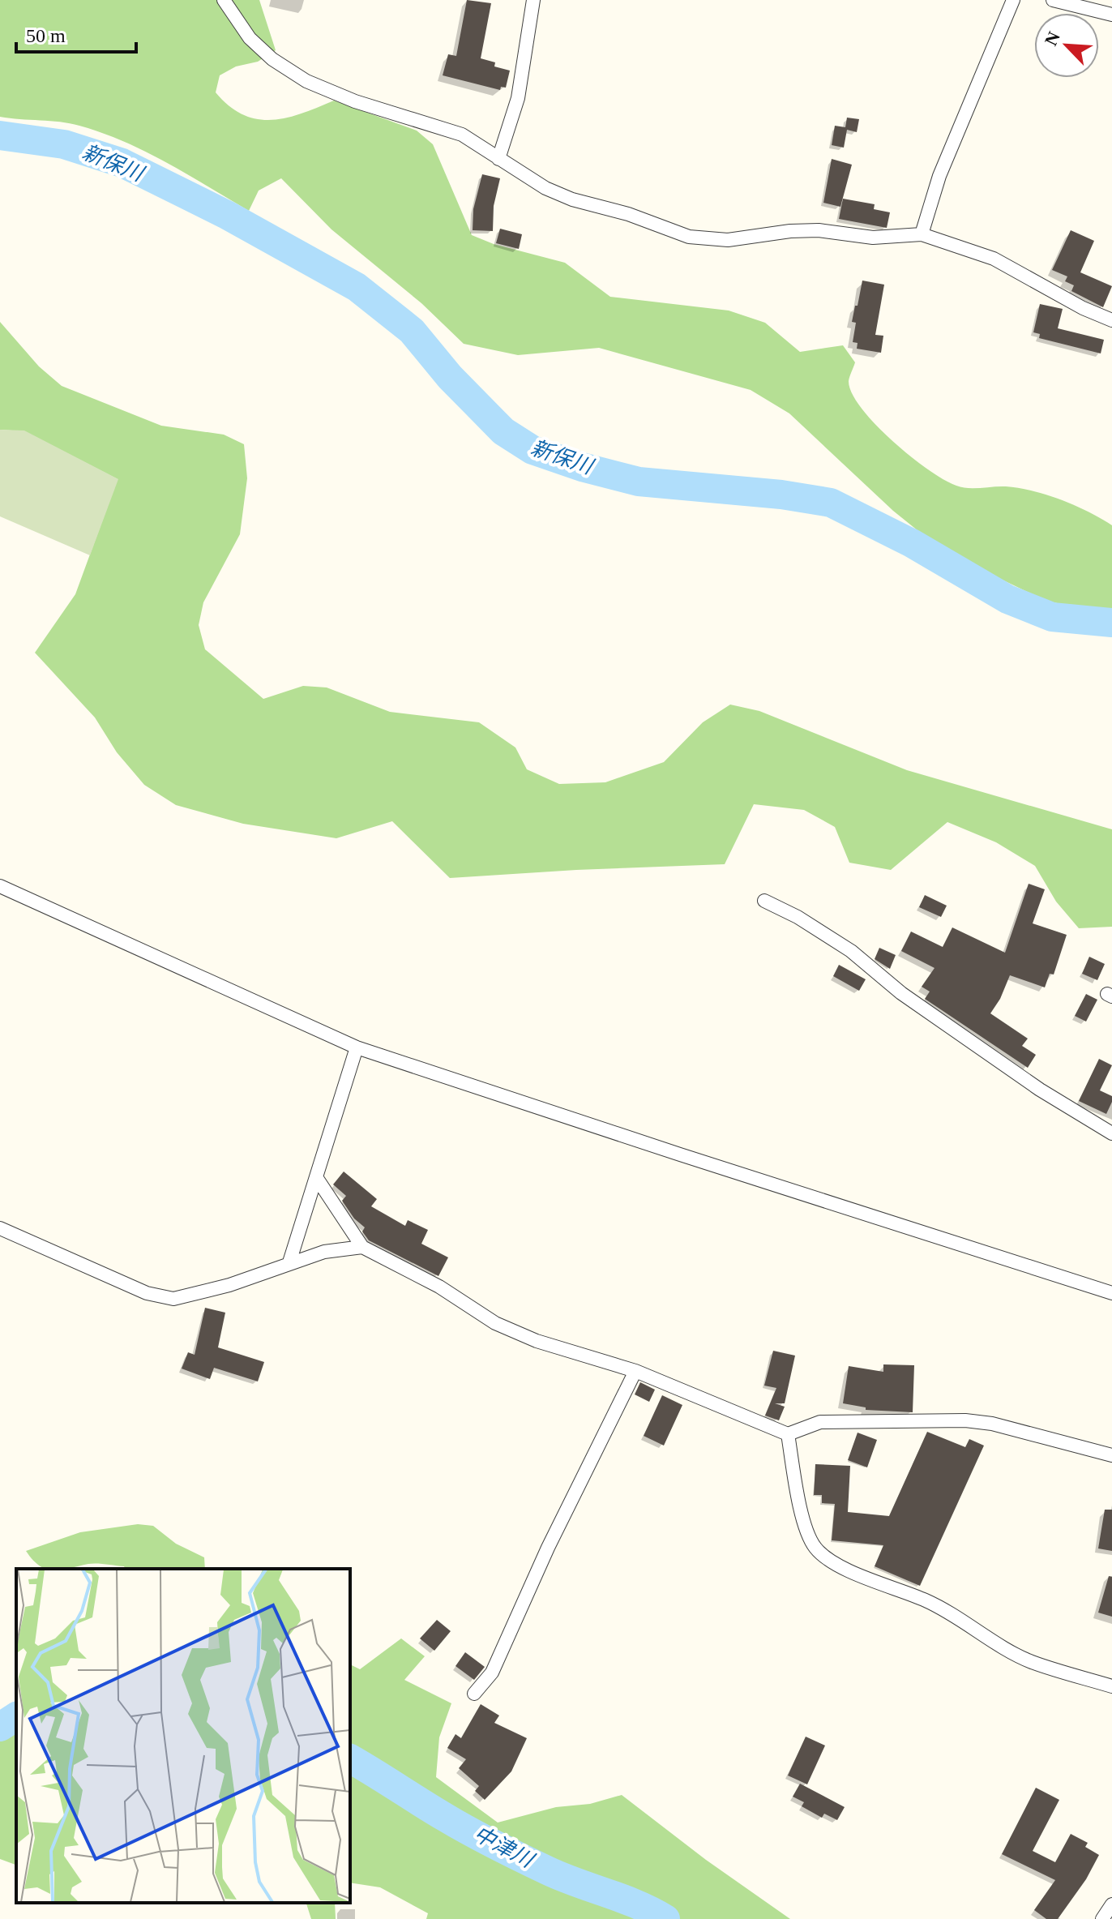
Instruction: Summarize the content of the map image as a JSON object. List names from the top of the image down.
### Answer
{
  "water": ["新保川", "中津川"],
  "scale_bar": "50 m",
  "north": "top left"
}
